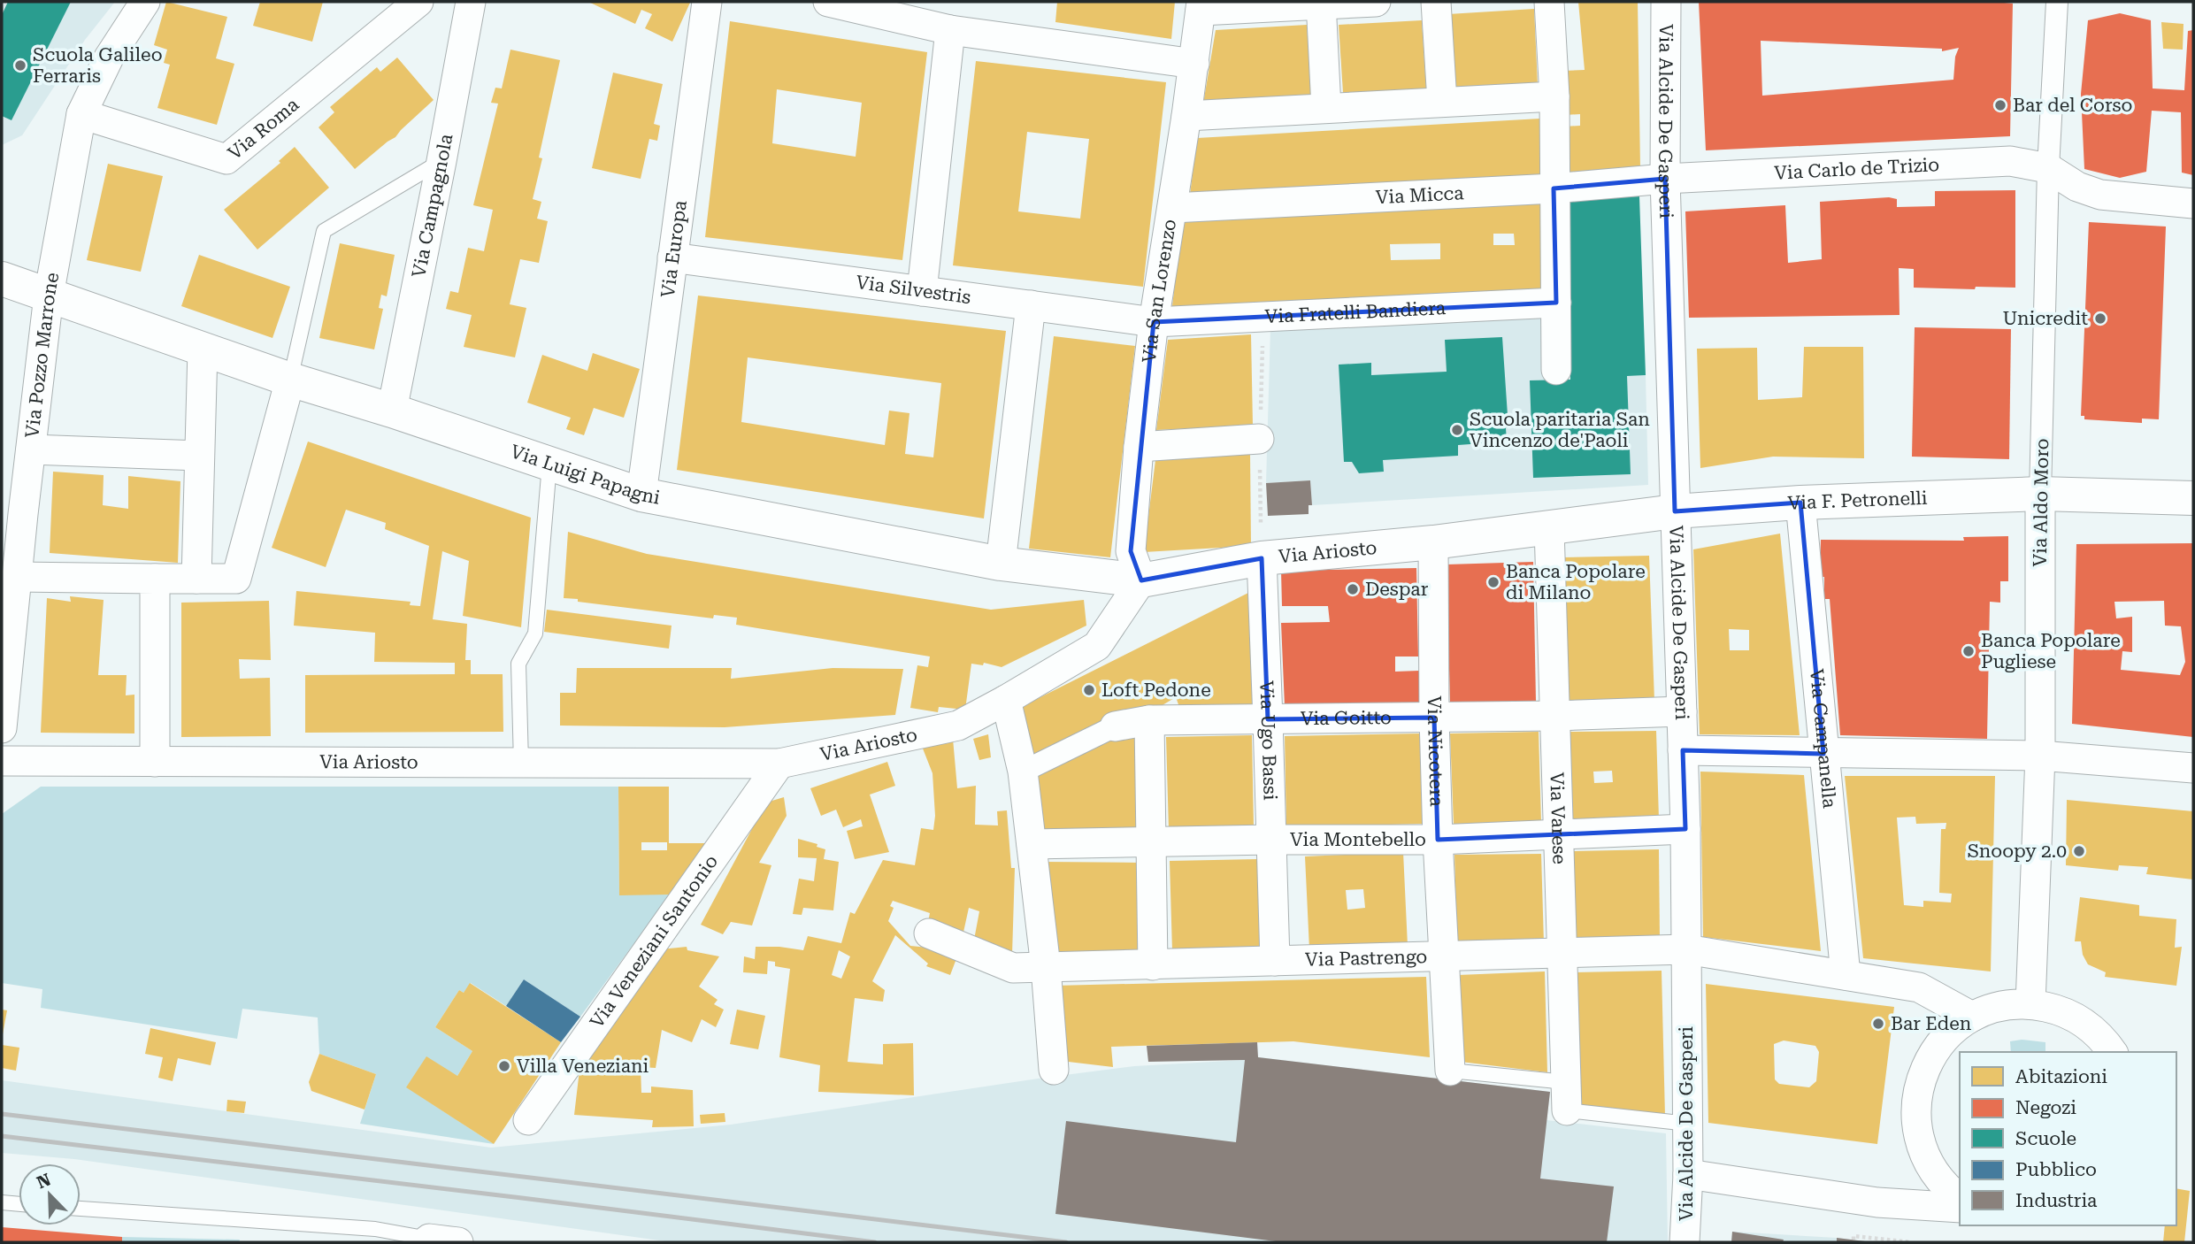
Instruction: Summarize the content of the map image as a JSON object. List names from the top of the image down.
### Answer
{
  "streets": {
    "street": [
      "Via Alcide De Gasperi",
      "Via Roma",
      "Via Carlo de Trizio",
      "Via Micca",
      "Via Campagnola",
      "Via Europa",
      "Via Silvestris",
      "Via San Lorenzo",
      "Via Fratelli Bandiera",
      "Via Pozzo Marrone",
      "Via Luigi Papagni",
      "Via F. Petronelli",
      "Via Aldo Moro",
      "Via Ariosto",
      "Via Goitto",
      "Via Campanella",
      "Via Ugo Bassi",
      "Via Nicotera",
      "Via Varese",
      "Via Montebello",
      "Via Veneziani Santonio",
      "Via Pastrengo"
    ]
  },
  "crossings": [
    ["Via Alcide De Gasperi", "Via Carlo de Trizio"],
    ["Via Alcide De Gasperi", "Via Micca"],
    ["Via Alcide De Gasperi", "Via F. Petronelli"],
    ["Via Alcide De Gasperi", "Via Ariosto"],
    ["Via Alcide De Gasperi", "Via Goitto"],
    ["Via Alcide De Gasperi", "Via Montebello"],
    ["Via Alcide De Gasperi", "Via Pastrengo"],
    ["Via Roma", "Via Pozzo Marrone"],
    ["Via Carlo de Trizio", "Via Micca"],
    ["Via Carlo de Trizio", "Via Aldo Moro"],
    ["Via Micca", "Via San Lorenzo"],
    ["Via Campagnola", "Via Luigi Papagni"],
    ["Via Europa", "Via Silvestris"],
    ["Via Europa", "Via Luigi Papagni"],
    ["Via Silvestris", "Via San Lorenzo"],
    ["Via Silvestris", "Via Fratelli Bandiera"],
    ["Via San Lorenzo", "Via Fratelli Bandiera"],
    ["Via San Lorenzo", "Via Luigi Papagni"],
    ["Via San Lorenzo", "Via Ariosto"],
    ["Via Pozzo Marrone", "Via Luigi Papagni"],
    ["Via Luigi Papagni", "Via Ariosto"],
    ["Via F. Petronelli", "Via Aldo Moro"],
    ["Via F. Petronelli", "Via Ariosto"],
    ["Via F. Petronelli", "Via Campanella"],
    ["Via Ariosto", "Via Ugo Bassi"],
    ["Via Ariosto", "Via Nicotera"],
    ["Via Ariosto", "Via Varese"],
    ["Via Ariosto", "Via Veneziani Santonio"],
    ["Via Goitto", "Via Ugo Bassi"],
    ["Via Goitto", "Via Nicotera"],
    ["Via Goitto", "Via Varese"],
    ["Via Campanella", "Via Pastrengo"],
    ["Via Ugo Bassi", "Via Montebello"],
    ["Via Ugo Bassi", "Via Pastrengo"],
    ["Via Nicotera", "Via Montebello"],
    ["Via Nicotera", "Via Pastrengo"],
    ["Via Varese", "Via Montebello"],
    ["Via Varese", "Via Pastrengo"]
  ],
  "places": [
    "Scuola Galileo Ferraris",
    "Bar del Corso",
    "Unicredit",
    "Scuola paritaria San Vincenzo de'Paoli",
    "Banca Popolare di Milano",
    "Despar",
    "Banca Popolare Pugliese",
    "Loft Pedone",
    "Snoopy 2.0",
    "Bar Eden",
    "Villa Veneziani"
  ],
  "legend": [
    "Abitazioni",
    "Negozi",
    "Scuole",
    "Pubblico",
    "Industria"
  ],
  "north": "top left"
}
